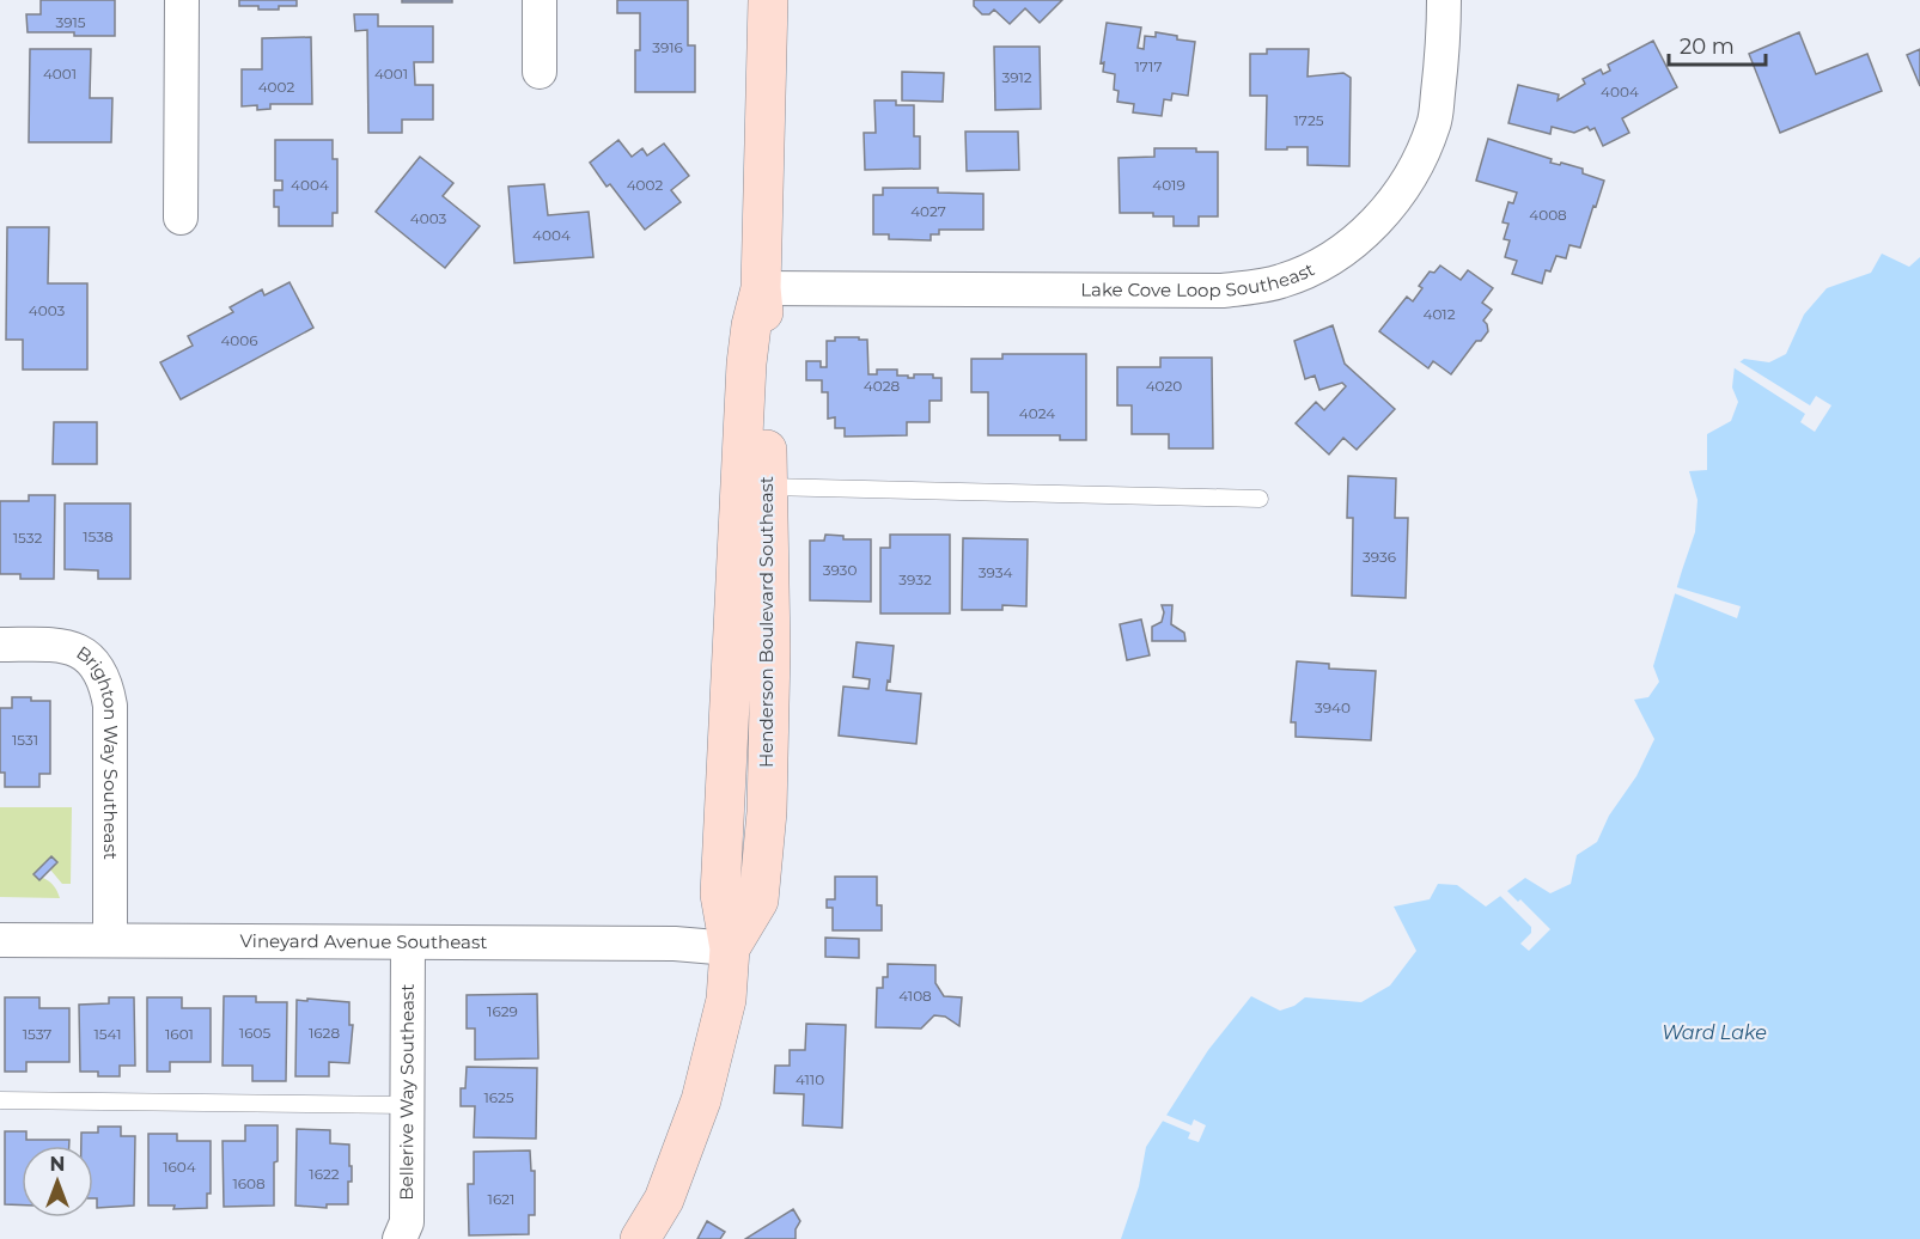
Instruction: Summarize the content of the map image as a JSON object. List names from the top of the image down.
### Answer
{
  "streets": {
    "main road": ["Henderson Boulevard Southeast"],
    "street": [
      "Lake Cove Loop Southeast",
      "Brighton Way Southeast",
      "Vineyard Avenue Southeast",
      "Bellerive Way Southeast"
    ]
  },
  "crossings": [
    ["Lake Cove Loop Southeast", "Henderson Boulevard Southeast"],
    ["Henderson Boulevard Southeast", "Vineyard Avenue Southeast"],
    ["Brighton Way Southeast", "Vineyard Avenue Southeast"],
    ["Vineyard Avenue Southeast", "Bellerive Way Southeast"]
  ],
  "water": ["Ward Lake"],
  "house_numbers": [
    "3915",
    "3916",
    "1717",
    "4001",
    "4001",
    "3912",
    "4002",
    "4004",
    "1725",
    "4004",
    "4002",
    "4019",
    "4027",
    "4008",
    "4003",
    "4004",
    "4003",
    "4012",
    "4006",
    "4028",
    "4020",
    "4024",
    "1538",
    "1532",
    "3936",
    "3930",
    "3934",
    "3932",
    "3940",
    "1531",
    "4108",
    "1629",
    "1605",
    "1628",
    "1537",
    "1541",
    "1601",
    "4110",
    "1625",
    "1604",
    "1622",
    "1608",
    "1621"
  ],
  "scale_bar": "20 m",
  "north": "top"
}
